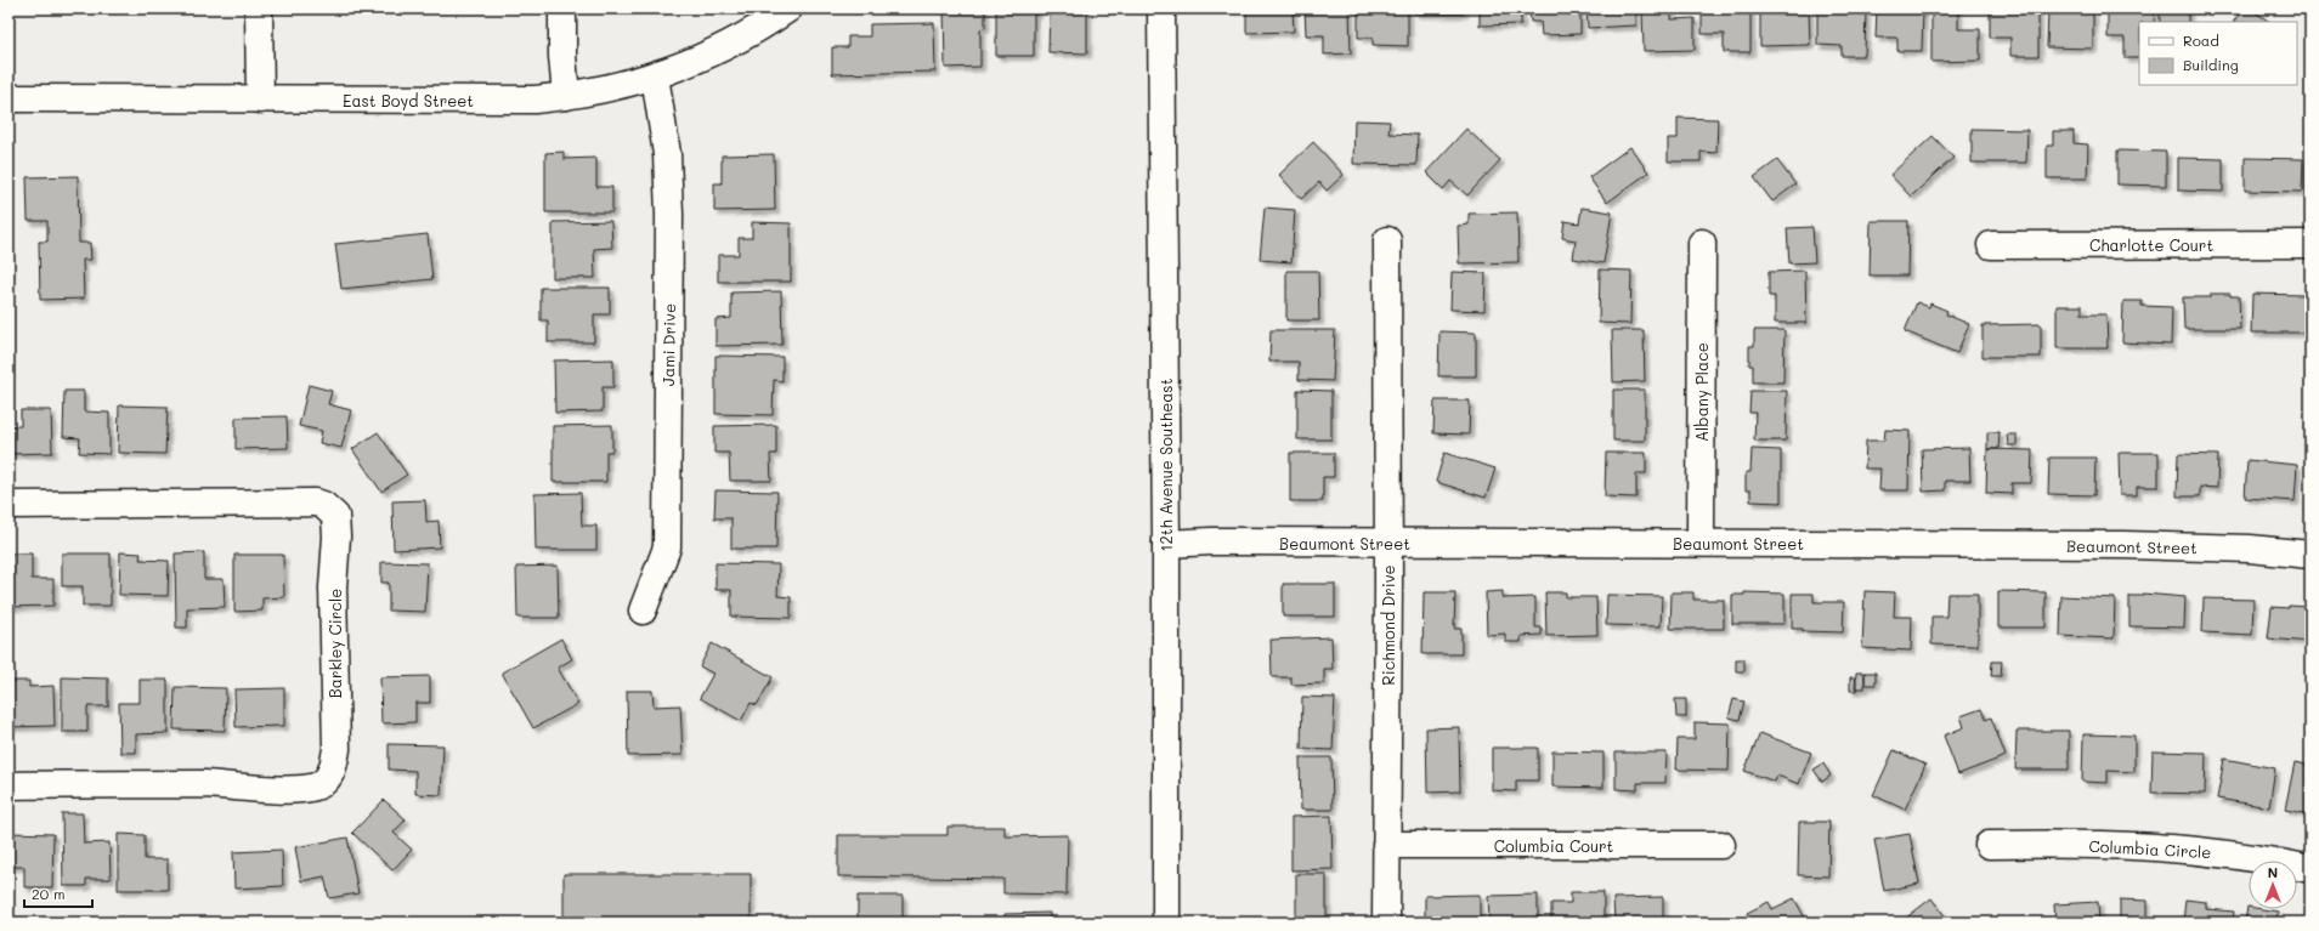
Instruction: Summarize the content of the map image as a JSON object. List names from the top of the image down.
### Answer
{
  "streets": {
    "street": [
      "East Boyd Street",
      "Charlotte Court",
      "Jami Drive",
      "Albany Place",
      "12th Avenue Southeast",
      "Beaumont Street",
      "Richmond Drive",
      "Barkley Circle",
      "Columbia Court",
      "Columbia Circle"
    ]
  },
  "crossings": [
    ["East Boyd Street", "Jami Drive"],
    ["Albany Place", "Beaumont Street"],
    ["12th Avenue Southeast", "Beaumont Street"],
    ["Beaumont Street", "Richmond Drive"],
    ["Richmond Drive", "Columbia Court"]
  ],
  "legend": ["Road", "Building"],
  "scale_bar": "20 m",
  "north": "top"
}
